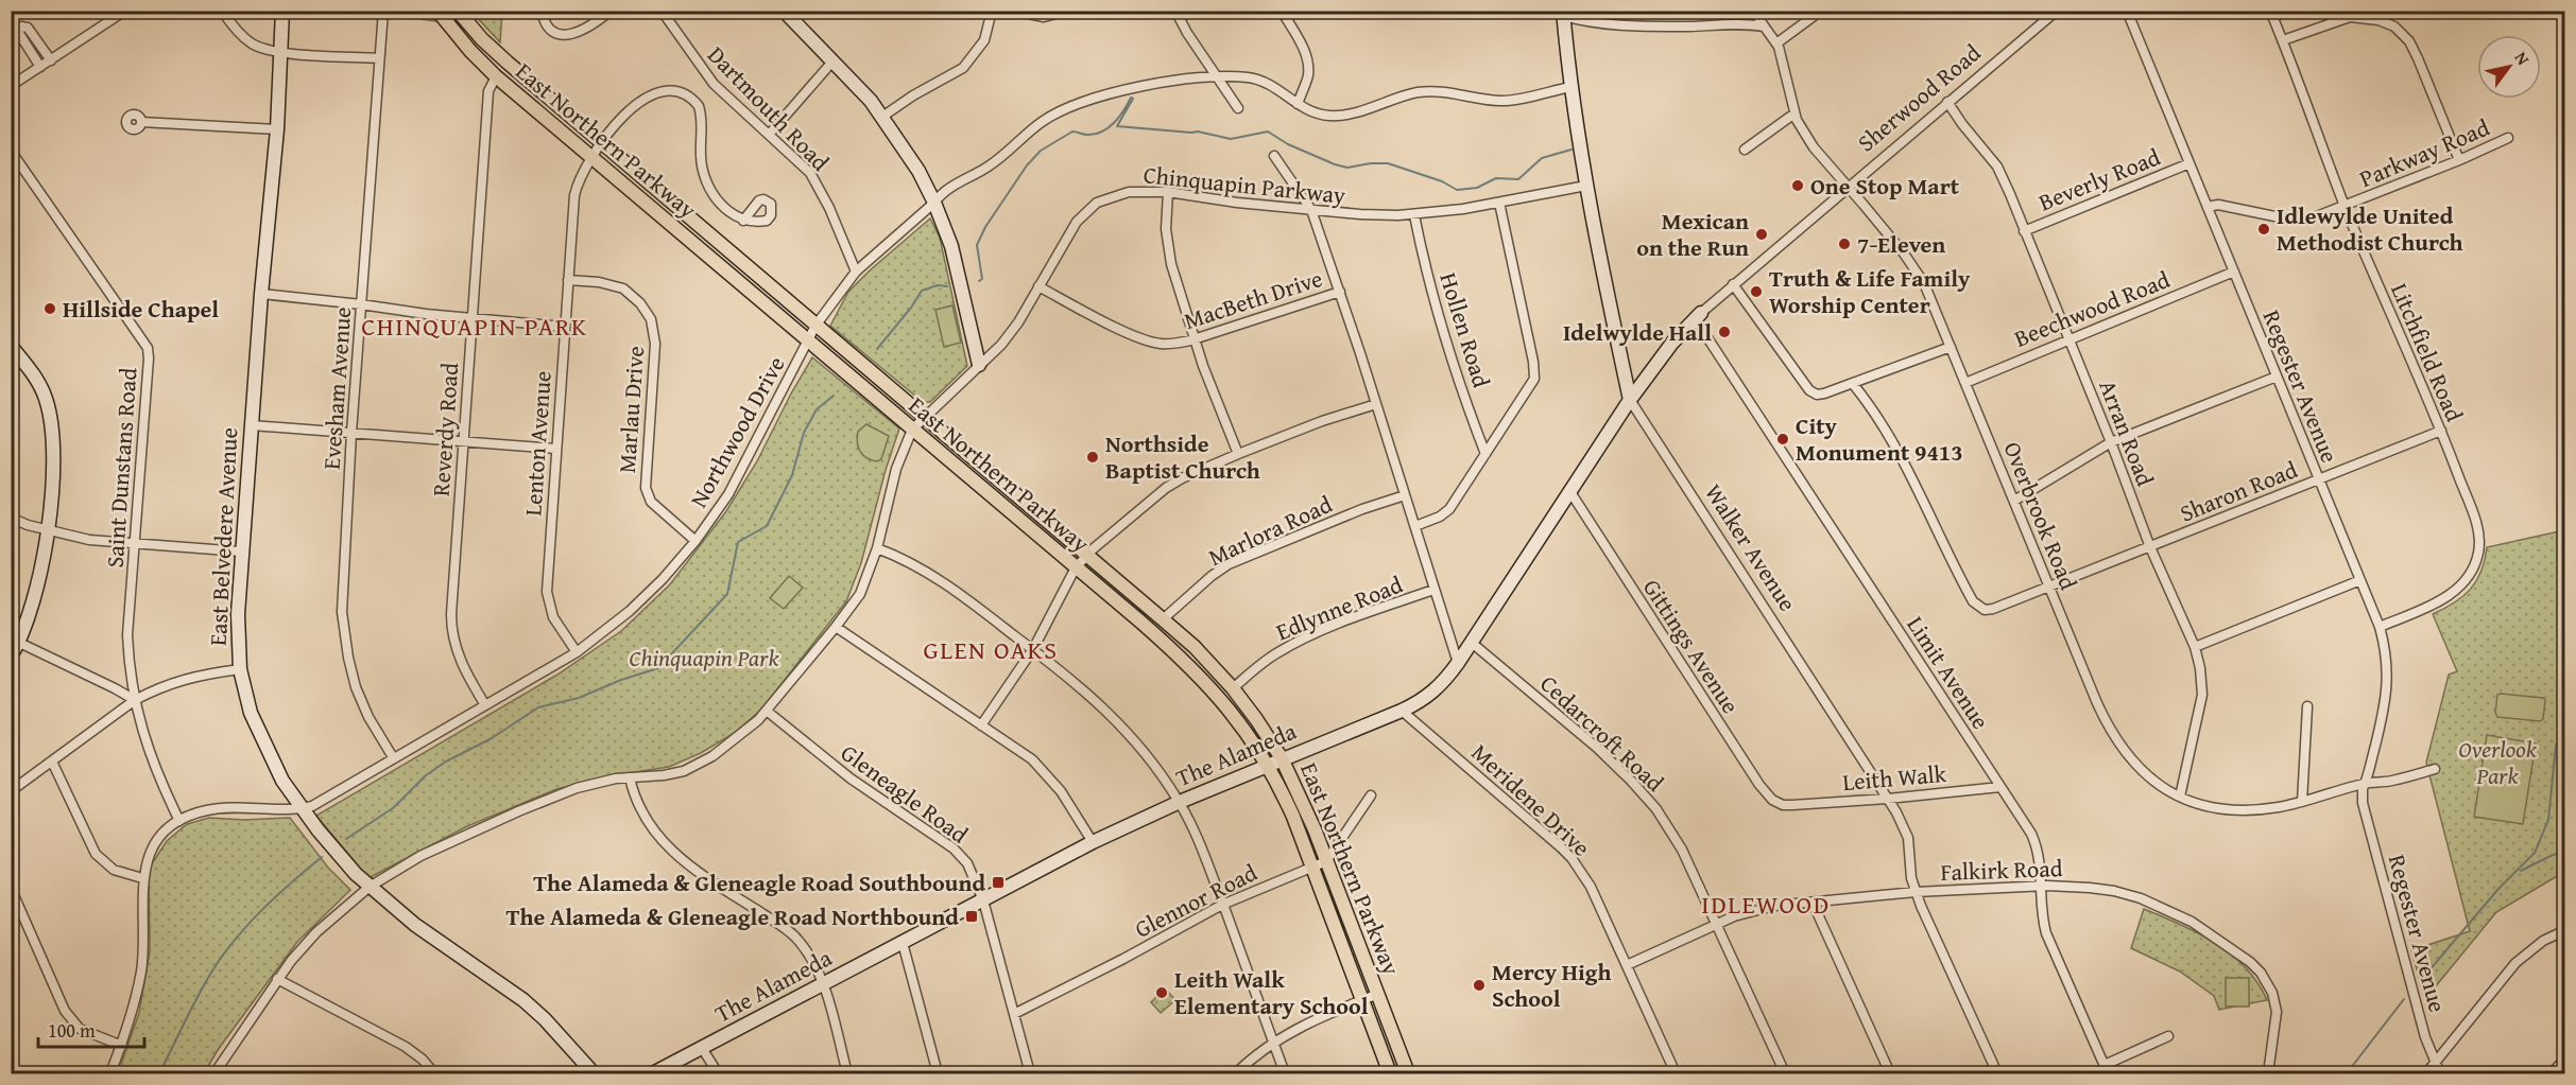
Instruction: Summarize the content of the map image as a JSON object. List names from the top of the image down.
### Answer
{
  "streets": {
    "main road": [
      "East Northern Parkway",
      "East Belvedere Avenue",
      "Walker Avenue",
      "The Alameda"
    ],
    "street": [
      "Sherwood Road",
      "Dartmouth Road",
      "Parkway Road",
      "Beverly Road",
      "Chinquapin Parkway",
      "MacBeth Drive",
      "Beechwood Road",
      "Hollen Road",
      "Litchfield Road",
      "Regester Avenue",
      "Evesham Avenue",
      "Marlau Drive",
      "Reverdy Road",
      "Northwood Drive",
      "Arran Road",
      "Lenton Avenue",
      "Saint Dunstans Road",
      "Sharon Road",
      "Overbrook Road",
      "Marlora Road",
      "Edlynne Road",
      "Gittings Avenue",
      "Limit Avenue",
      "Cedarcroft Road",
      "Leith Walk",
      "Gleneagle Road",
      "Meridene Drive",
      "Falkirk Road",
      "Glennor Road"
    ]
  },
  "crossings": [
    ["Sherwood Road", "Arran Road"],
    ["Sherwood Road", "Overbrook Road"],
    ["Sherwood Road", "Limit Avenue"],
    ["Sherwood Road", "The Alameda"],
    ["Dartmouth Road", "Northwood Drive"],
    ["East Northern Parkway", "Chinquapin Parkway"],
    ["East Northern Parkway", "Reverdy Road"],
    ["East Northern Parkway", "Northwood Drive"],
    ["East Northern Parkway", "Lenton Avenue"],
    ["East Northern Parkway", "Marlora Road"],
    ["East Northern Parkway", "Edlynne Road"],
    ["East Northern Parkway", "The Alameda"],
    ["East Northern Parkway", "Glennor Road"],
    ["Parkway Road", "Litchfield Road"],
    ["Parkway Road", "Regester Avenue"],
    ["Beverly Road", "Regester Avenue"],
    ["Beverly Road", "Arran Road"],
    ["Chinquapin Parkway", "MacBeth Drive"],
    ["Chinquapin Parkway", "Hollen Road"],
    ["Chinquapin Parkway", "East Belvedere Avenue"],
    ["Chinquapin Parkway", "Walker Avenue"],
    ["Chinquapin Parkway", "Gleneagle Road"],
    ["Beechwood Road", "Regester Avenue"],
    ["Beechwood Road", "Arran Road"],
    ["Beechwood Road", "Overbrook Road"],
    ["Litchfield Road", "Regester Avenue"],
    ["Litchfield Road", "Sharon Road"],
    ["Regester Avenue", "Sharon Road"],
    ["Regester Avenue", "Overbrook Road"],
    ["Evesham Avenue", "Northwood Drive"],
    ["Marlau Drive", "Northwood Drive"],
    ["Marlau Drive", "Lenton Avenue"],
    ["Reverdy Road", "Northwood Drive"],
    ["Northwood Drive", "Lenton Avenue"],
    ["Northwood Drive", "Saint Dunstans Road"],
    ["Northwood Drive", "East Belvedere Avenue"],
    ["Northwood Drive", "Walker Avenue"],
    ["Arran Road", "Sharon Road"],
    ["Arran Road", "Overbrook Road"],
    ["Sharon Road", "Overbrook Road"],
    ["Walker Avenue", "The Alameda"],
    ["Walker Avenue", "Leith Walk"],
    ["Walker Avenue", "Falkirk Road"],
    ["Gittings Avenue", "The Alameda"],
    ["Gittings Avenue", "Leith Walk"],
    ["Limit Avenue", "The Alameda"],
    ["Limit Avenue", "Leith Walk"],
    ["Limit Avenue", "Falkirk Road"],
    ["Cedarcroft Road", "The Alameda"],
    ["Cedarcroft Road", "Falkirk Road"],
    ["The Alameda", "Gleneagle Road"],
    ["The Alameda", "Meridene Drive"],
    ["Gleneagle Road", "Glennor Road"],
    ["Meridene Drive", "Falkirk Road"]
  ],
  "districts": ["CHINQUAPIN PARK", "GLEN OAKS", "IDLEWOOD"],
  "parks": ["Chinquapin Park", "Overlook Park"],
  "places": {
    "other": [
      "One Stop Mart",
      "Idlewylde United Methodist Church",
      "Mexican on the Run",
      "7-Eleven",
      "Truth & Life Family Worship Center",
      "Hillside Chapel",
      "Idelwylde Hall",
      "City Monument 9413",
      "Northside Baptist Church",
      "Mercy High School",
      "Leith Walk Elementary School"
    ],
    "transit": ["The Alameda & Gleneagle Road Southbound", "The Alameda & Gleneagle Road Northbound"]
  },
  "scale_bar": "100 m",
  "north": "top right"
}
